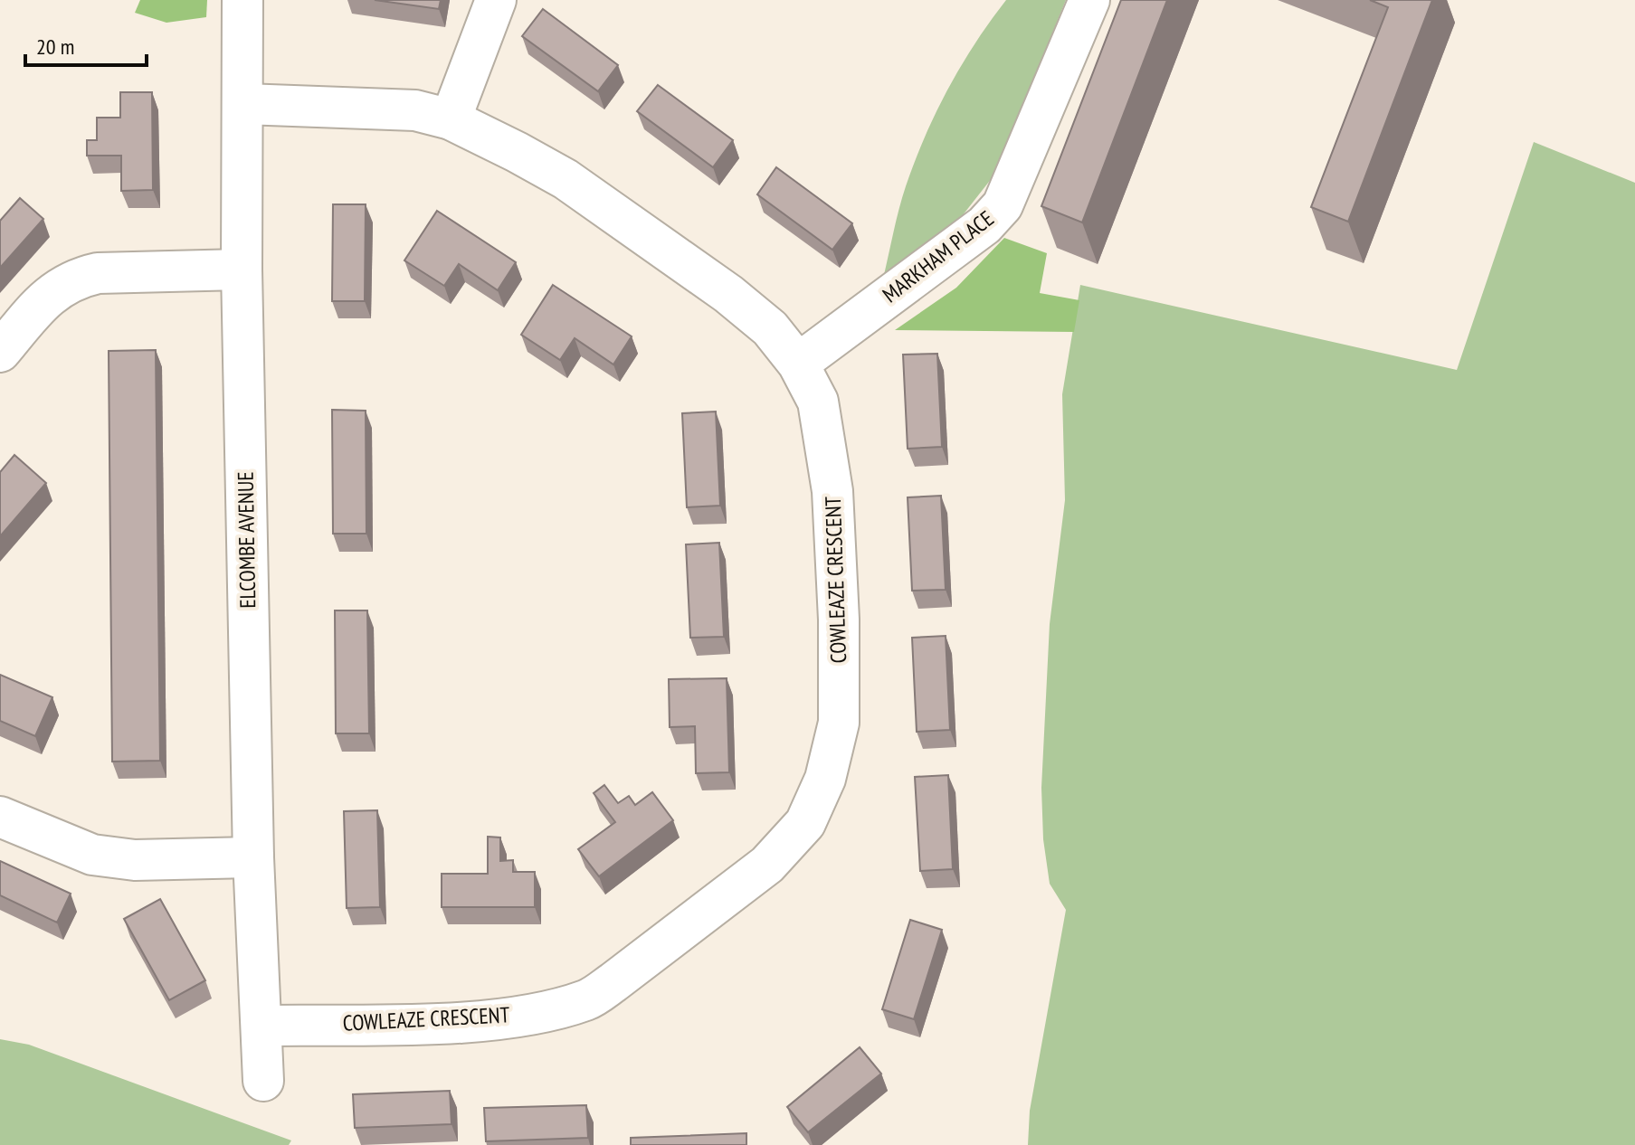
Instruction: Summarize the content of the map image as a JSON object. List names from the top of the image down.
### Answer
{
  "streets": {
    "street": ["MARKHAM PLACE", "ELCOMBE AVENUE", "COWLEAZE CRESCENT"]
  },
  "crossings": [
    ["MARKHAM PLACE", "COWLEAZE CRESCENT"],
    ["ELCOMBE AVENUE", "COWLEAZE CRESCENT"]
  ],
  "scale_bar": "20 m"
}
